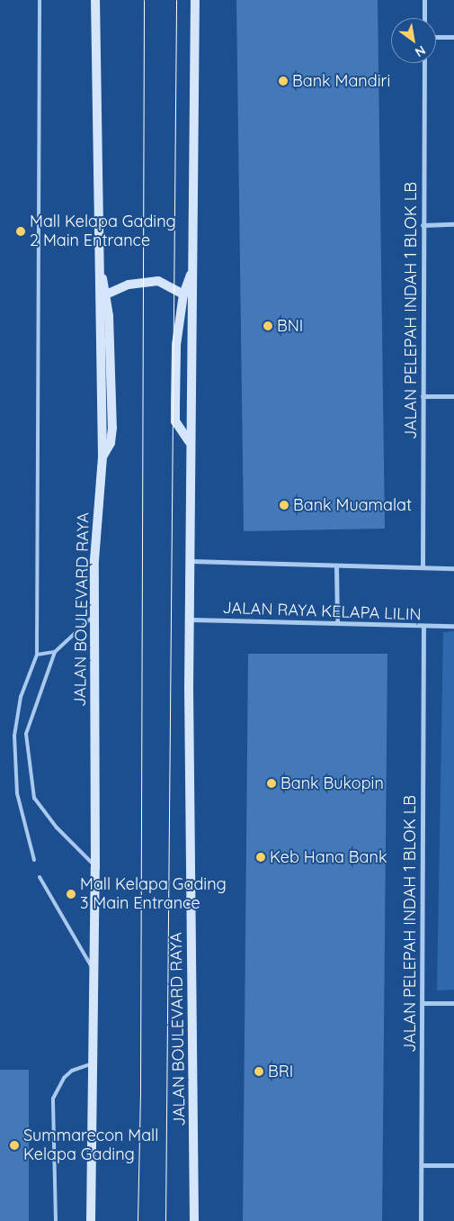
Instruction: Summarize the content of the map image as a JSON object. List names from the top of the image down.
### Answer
{
  "streets": {
    "main road": ["JALAN BOULEVARD RAYA"],
    "street": ["JALAN PELEPAH INDAH 1 BLOK LB", "JALAN RAYA KELAPA LILIN"]
  },
  "crossings": [
    ["JALAN PELEPAH INDAH 1 BLOK LB", "JALAN RAYA KELAPA LILIN"],
    ["JALAN BOULEVARD RAYA", "JALAN RAYA KELAPA LILIN"]
  ],
  "places": [
    "Bank Mandiri",
    "Mall Kelapa Gading 2 Main Entrance",
    "BNI",
    "Bank Muamalat",
    "Bank Bukopin",
    "Keb Hana Bank",
    "Mall Kelapa Gading 3 Main Entrance",
    "BRI",
    "Summarecon Mall Kelapa Gading"
  ],
  "north": "bottom right"
}
